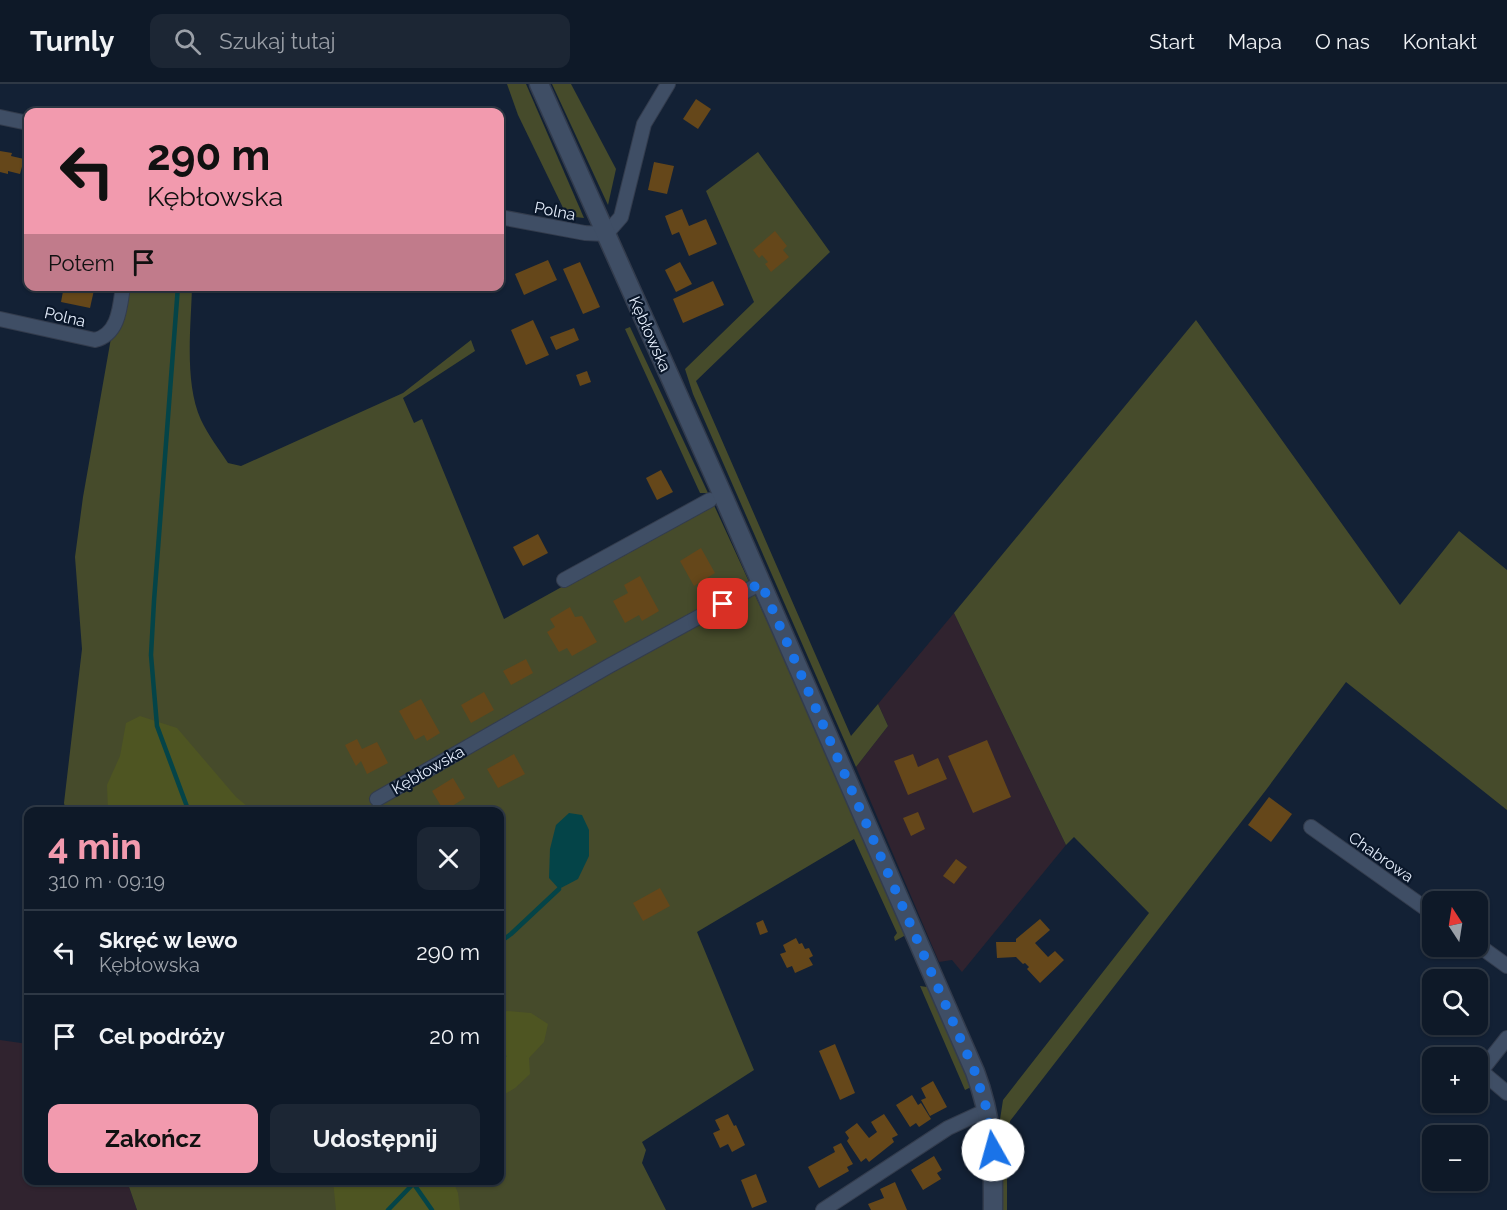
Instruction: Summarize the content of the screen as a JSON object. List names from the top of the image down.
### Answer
{
  "streets": {
    "street": ["Polna", "Kębłowska", "Chabrowa"]
  },
  "crossings": [
    ["Polna", "Kębłowska"]
  ],
  "north": "top",
  "page": {
    "header": "Turnly",
    "search": "Szukaj tutaj",
    "nav": [
      "Start",
      "Mapa",
      "O nas",
      "Kontakt"
    ],
    "turn": ["290 m", "Kębłowska"],
    "then": "Potem",
    "heading": ["4 min", "310 m · 09:19"],
    "map_buttons": ["+", "−"],
    "list": [
      {
        "name": "Skręć w lewo",
        "note": "Kębłowska",
        "value": "290 m"
      },
      {
        "name": "Cel podróży",
        "value": "20 m"
      }
    ],
    "buttons": ["Zakończ", "Udostępnij"]
  }
}
